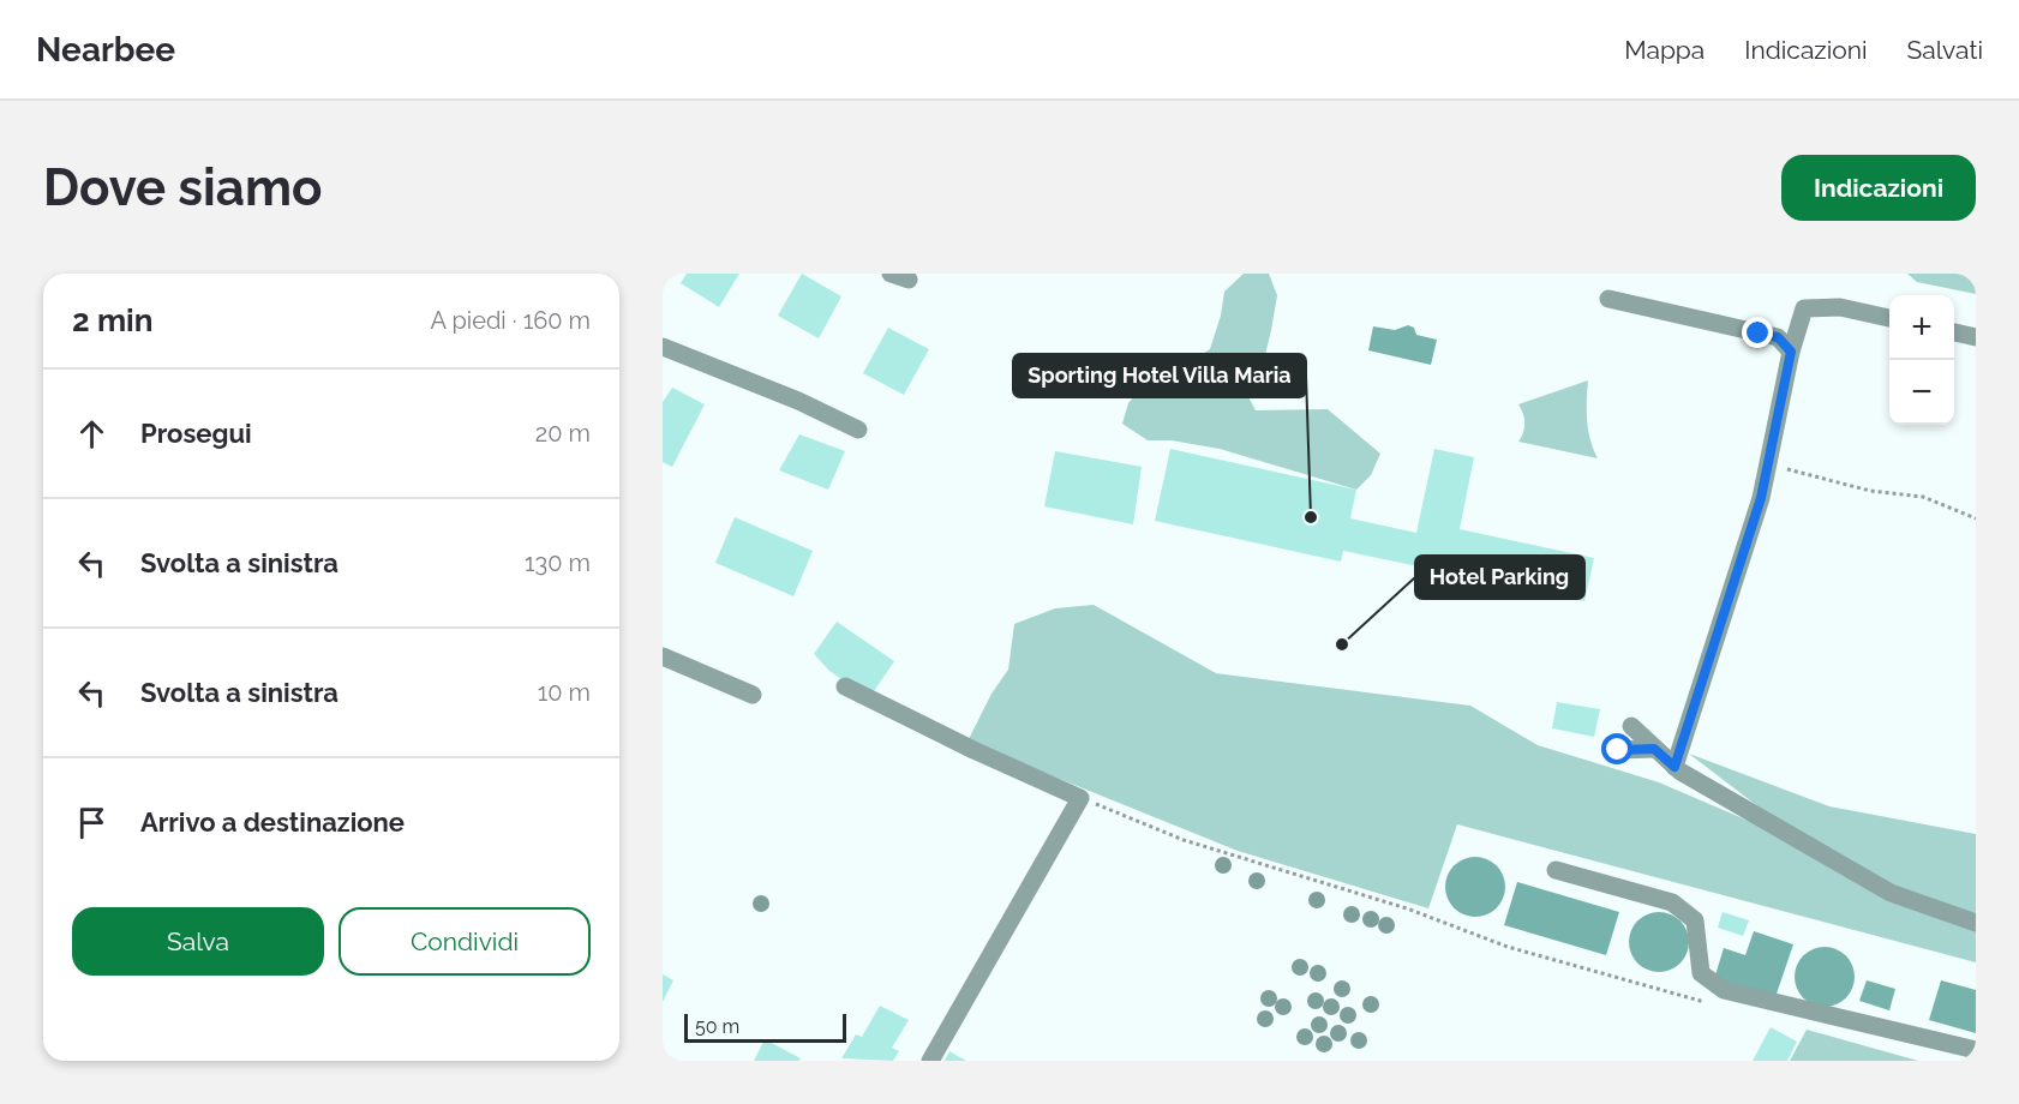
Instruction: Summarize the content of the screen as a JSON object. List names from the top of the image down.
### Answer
{
  "places": ["Sporting Hotel Villa Maria", "Hotel Parking"],
  "scale_bar": "50 m",
  "page": {
    "header": "Nearbee",
    "nav": ["Mappa", "Indicazioni", "Salvati"],
    "buttons": [
      "Indicazioni",
      ["Salva", "Condividi"]
    ],
    "title": "Dove siamo",
    "heading": ["2 min", "A piedi · 160 m"],
    "map_buttons": ["+", "−"],
    "list": [
      ["Prosegui", "20 m"],
      ["Svolta a sinistra", "130 m"],
      ["Svolta a sinistra", "10 m"],
      "Arrivo a destinazione"
    ],
    "scale": "50 m"
  }
}
